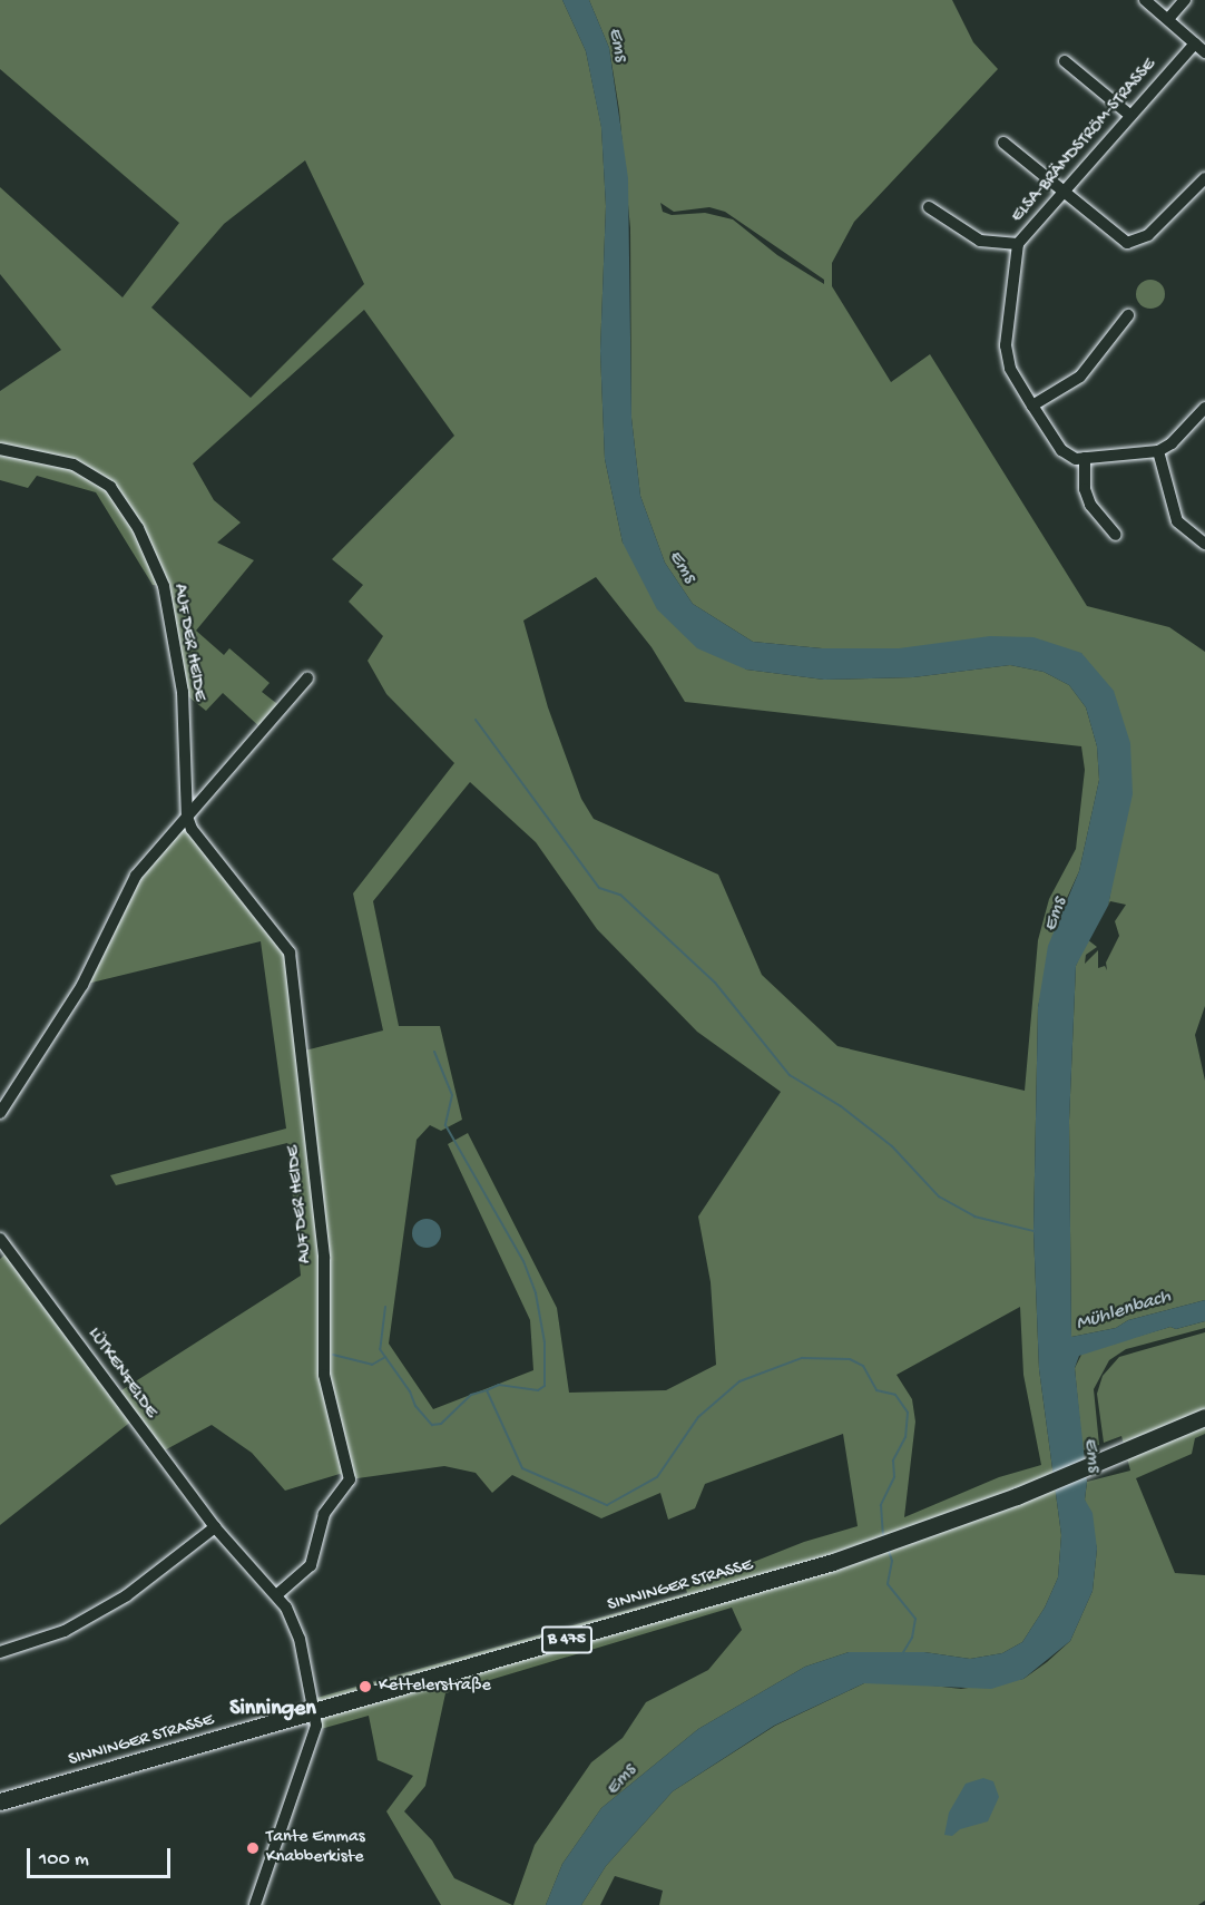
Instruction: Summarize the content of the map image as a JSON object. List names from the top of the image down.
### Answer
{
  "streets": {
    "main road": ["SINNINGER STRASSE", "B 475"],
    "street": ["ELSA-BRÄNDSTRÖM-STRASSE", "AUF DER HEIDE", "LÜTKENFELDE"]
  },
  "crossings": [
    ["AUF DER HEIDE", "LÜTKENFELDE"],
    ["LÜTKENFELDE", "SINNINGER STRASSE"]
  ],
  "districts": ["Sinningen"],
  "water": ["Ems", "Mühlenbach"],
  "places": ["Kettelerstraße", "Tante Emmas Knabberkiste"],
  "scale_bar": "100 m"
}
